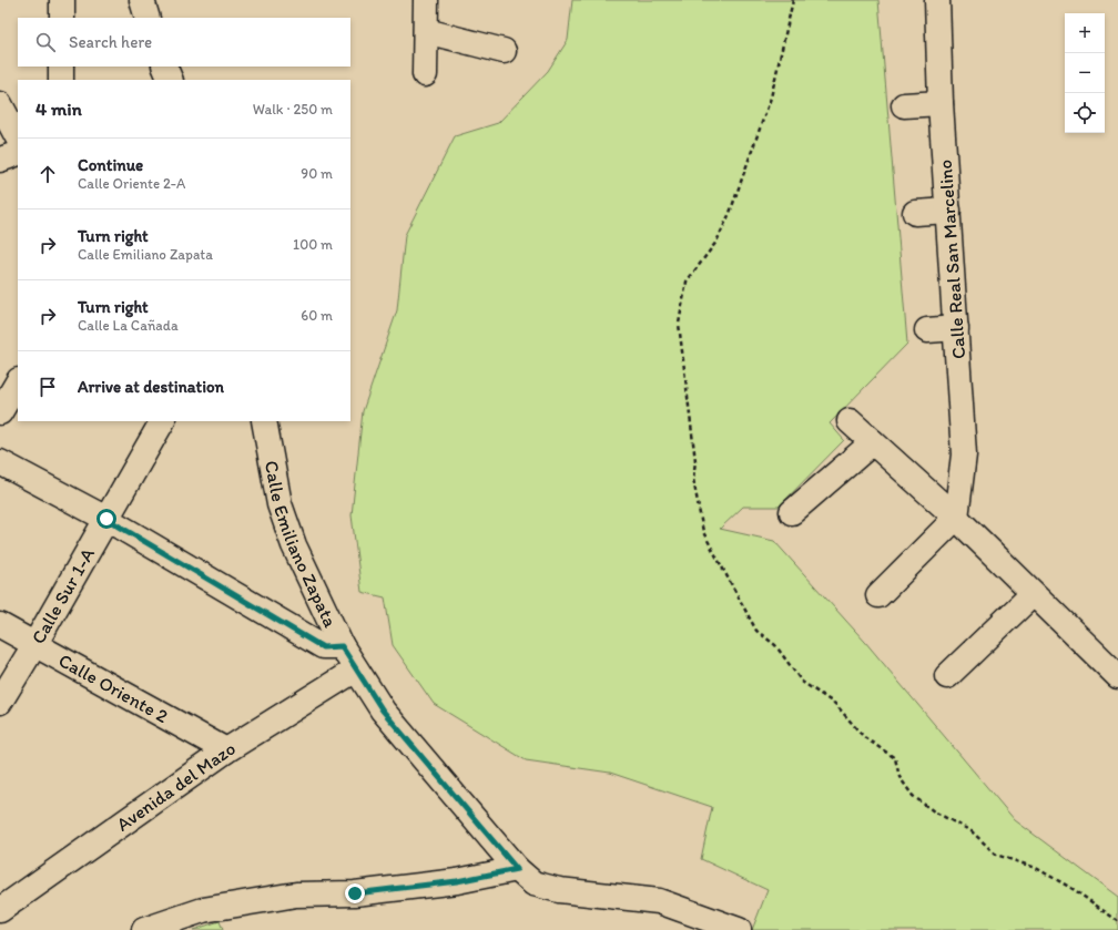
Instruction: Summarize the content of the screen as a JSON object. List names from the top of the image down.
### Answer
{
  "streets": {
    "street": [
      "Calle Real San Marcelino",
      "Calle Emiliano Zapata",
      "Calle Sur 1-A",
      "Calle Oriente 2",
      "Avenida del Mazo"
    ]
  },
  "crossings": [
    ["Calle Emiliano Zapata", "Avenida del Mazo"],
    ["Calle Sur 1-A", "Calle Oriente 2"],
    ["Calle Oriente 2", "Avenida del Mazo"]
  ],
  "page": {
    "map_buttons": ["+", "−"],
    "search": "Search here",
    "heading": ["4 min", "Walk · 250 m"],
    "list": [
      ["Continue", "Calle Oriente 2-A", "90 m"],
      ["Turn right", "Calle Emiliano Zapata", "100 m"],
      ["Turn right", "Calle La Cañada", "60 m"],
      "Arrive at destination"
    ]
  }
}
